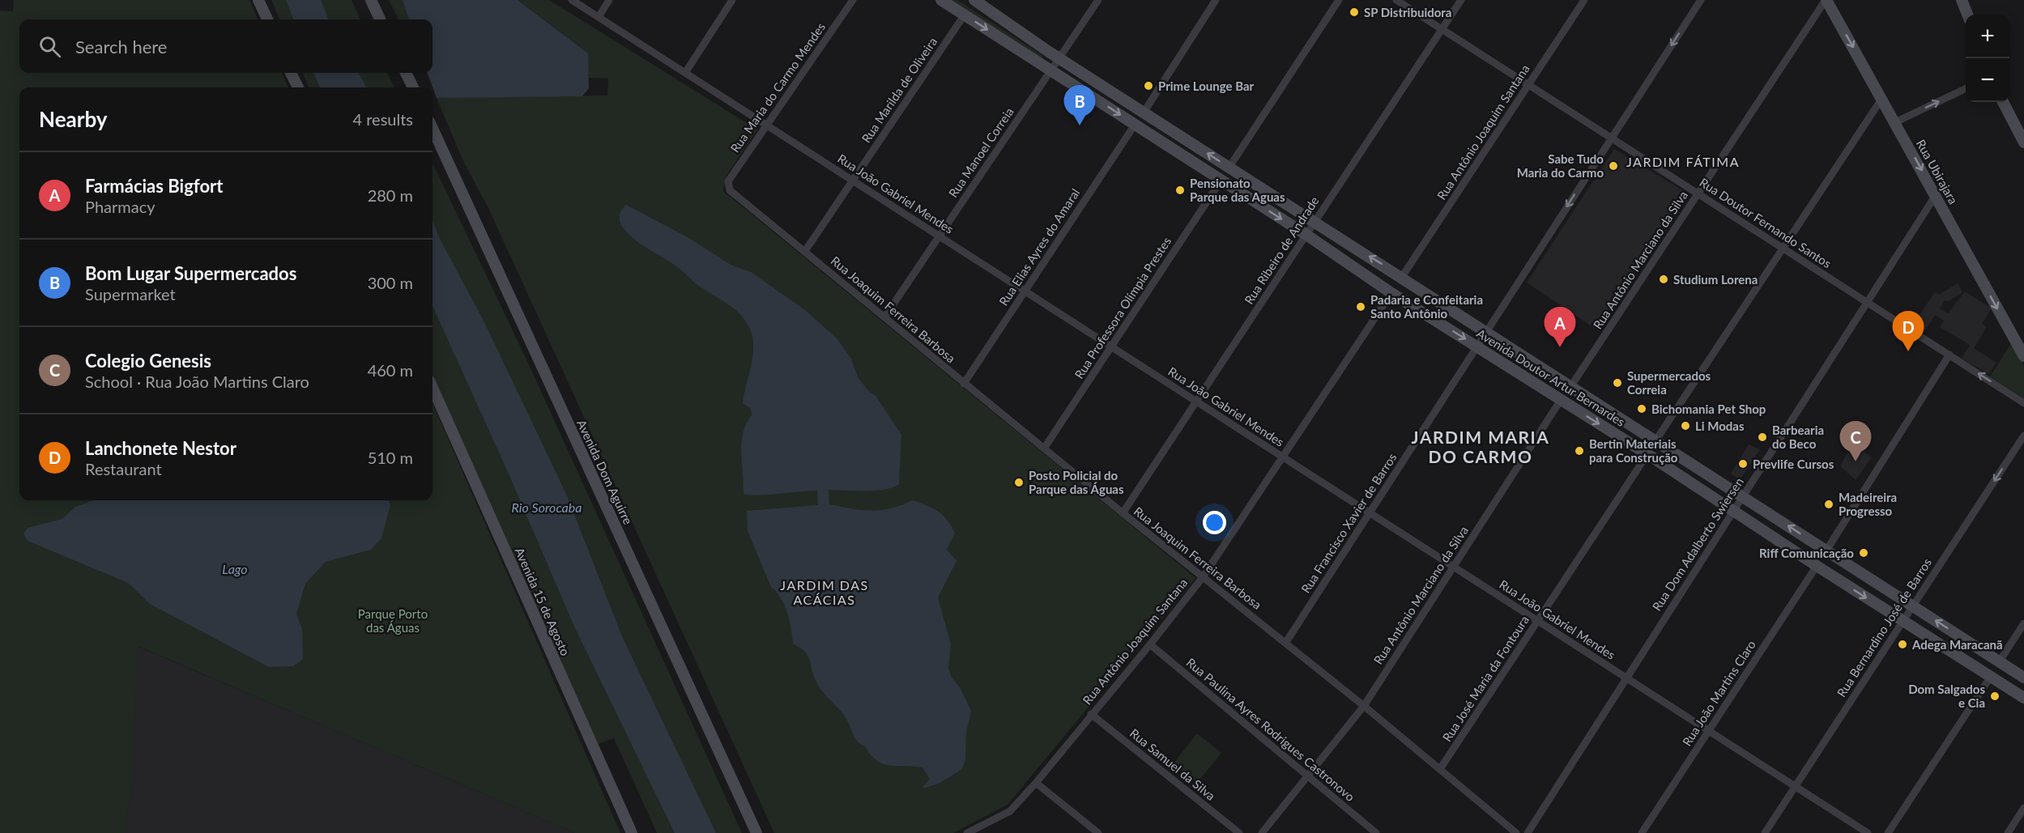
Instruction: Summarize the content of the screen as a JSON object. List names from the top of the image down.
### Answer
{
  "streets": {
    "main road": [
      "Rua Ubirajara",
      "Avenida Doutor Artur Bernardes",
      "Avenida Dom Aguirre",
      "Avenida 15 de Agosto"
    ],
    "street": [
      "Rua Maria do Carmo Mendes",
      "Rua Marilda de Oliveira",
      "Rua Antônio Joaquim Santana",
      "Rua Manoel Correia",
      "Rua João Gabriel Mendes",
      "Rua Doutor Fernando Santos",
      "Rua Elias Ayres do Amaral",
      "Rua Ribeiro de Andrade",
      "Rua Antônio Marciano da Silva",
      "Rua Professora Olímpia Prestes",
      "Rua Joaquim Ferreira Barbosa",
      "Rua Francisco Xavier de Barros",
      "Rua Dom Adalberto Swiersen",
      "Rua Bernardino José de Barros",
      "Rua José Maria da Fontoura",
      "Rua João Martins Claro",
      "Rua Paulina Ayres Rodrigues Castronovo",
      "Rua Samuel da Silva"
    ]
  },
  "crossings": [
    ["Rua Maria do Carmo Mendes", "Rua João Gabriel Mendes"],
    ["Rua Maria do Carmo Mendes", "Rua Joaquim Ferreira Barbosa"],
    ["Rua Marilda de Oliveira", "Rua João Gabriel Mendes"],
    ["Rua Marilda de Oliveira", "Rua Joaquim Ferreira Barbosa"],
    ["Rua Marilda de Oliveira", "Avenida Doutor Artur Bernardes"],
    ["Rua Antônio Joaquim Santana", "Rua João Gabriel Mendes"],
    ["Rua Antônio Joaquim Santana", "Rua Doutor Fernando Santos"],
    ["Rua Antônio Joaquim Santana", "Rua Joaquim Ferreira Barbosa"],
    ["Rua Antônio Joaquim Santana", "Avenida Doutor Artur Bernardes"],
    ["Rua Antônio Joaquim Santana", "Rua Paulina Ayres Rodrigues Castronovo"],
    ["Rua Antônio Joaquim Santana", "Rua Samuel da Silva"],
    ["Rua Manoel Correia", "Rua João Gabriel Mendes"],
    ["Rua Manoel Correia", "Rua Joaquim Ferreira Barbosa"],
    ["Rua Manoel Correia", "Avenida Doutor Artur Bernardes"],
    ["Rua Ubirajara", "Rua Antônio Marciano da Silva"],
    ["Rua Ubirajara", "Rua Dom Adalberto Swiersen"],
    ["Rua João Gabriel Mendes", "Rua Elias Ayres do Amaral"],
    ["Rua João Gabriel Mendes", "Rua Ribeiro de Andrade"],
    ["Rua João Gabriel Mendes", "Rua Antônio Marciano da Silva"],
    ["Rua João Gabriel Mendes", "Rua Professora Olímpia Prestes"],
    ["Rua João Gabriel Mendes", "Rua Francisco Xavier de Barros"],
    ["Rua João Gabriel Mendes", "Rua Dom Adalberto Swiersen"],
    ["Rua João Gabriel Mendes", "Rua Bernardino José de Barros"],
    ["Rua João Gabriel Mendes", "Rua José Maria da Fontoura"],
    ["Rua João Gabriel Mendes", "Rua João Martins Claro"],
    ["Rua Doutor Fernando Santos", "Rua Ribeiro de Andrade"],
    ["Rua Doutor Fernando Santos", "Rua Antônio Marciano da Silva"],
    ["Rua Doutor Fernando Santos", "Rua Francisco Xavier de Barros"],
    ["Rua Doutor Fernando Santos", "Rua Dom Adalberto Swiersen"],
    ["Rua Elias Ayres do Amaral", "Rua Joaquim Ferreira Barbosa"],
    ["Rua Elias Ayres do Amaral", "Avenida Doutor Artur Bernardes"],
    ["Rua Ribeiro de Andrade", "Rua Joaquim Ferreira Barbosa"],
    ["Rua Ribeiro de Andrade", "Avenida Doutor Artur Bernardes"],
    ["Rua Antônio Marciano da Silva", "Rua Joaquim Ferreira Barbosa"],
    ["Rua Antônio Marciano da Silva", "Avenida Doutor Artur Bernardes"],
    ["Rua Antônio Marciano da Silva", "Rua Paulina Ayres Rodrigues Castronovo"],
    ["Rua Professora Olímpia Prestes", "Rua Joaquim Ferreira Barbosa"],
    ["Rua Professora Olímpia Prestes", "Avenida Doutor Artur Bernardes"],
    ["Rua Joaquim Ferreira Barbosa", "Rua Francisco Xavier de Barros"],
    ["Rua Joaquim Ferreira Barbosa", "Rua José Maria da Fontoura"],
    ["Avenida Doutor Artur Bernardes", "Rua Francisco Xavier de Barros"],
    ["Avenida Doutor Artur Bernardes", "Rua Dom Adalberto Swiersen"],
    ["Avenida Doutor Artur Bernardes", "Rua Bernardino José de Barros"],
    ["Avenida Doutor Artur Bernardes", "Rua José Maria da Fontoura"],
    ["Avenida Doutor Artur Bernardes", "Rua João Martins Claro"]
  ],
  "one_way": ["Rua Ubirajara", "Rua Francisco Xavier de Barros", "Rua Bernardino José de Barros"],
  "districts": ["JARDIM FÁTIMA", "JARDIM MARIA DO CARMO", "JARDIM DAS ACÁCIAS"],
  "water": ["Rio Sorocaba", "Lago"],
  "parks": ["Parque Porto das Águas"],
  "places": [
    "SP Distribuidora",
    "Prime Lounge Bar",
    "Sabe Tudo Maria do Carmo",
    "Pensionato Parque das Aguas",
    "Studium Lorena",
    "Padaria e Confeitaria Santo Antônio",
    "Supermercados Correia",
    "Bichomania Pet Shop",
    "Li Modas",
    "Barbearia do Beco",
    "Bertin Materiais para Construção",
    "Prevlife Cursos",
    "Posto Policial do Parque das Águas",
    "Madeireira Progresso",
    "Riff Comunicação",
    "Adega Maracanã",
    "Dom Salgados e Cia"
  ],
  "page": {
    "map_buttons": ["+", "−"],
    "search": "Search here",
    "pins": [
      "B",
      "A",
      "D",
      "C"
    ],
    "heading": ["Nearby", "4 results"],
    "list": [
      {
        "mark": "A",
        "name": "Farmácias Bigfort",
        "note": "Pharmacy",
        "value": "280 m"
      },
      {
        "mark": "B",
        "name": "Bom Lugar Supermercados",
        "note": "Supermarket",
        "value": "300 m"
      },
      {
        "mark": "C",
        "name": "Colegio Genesis",
        "note": "School · Rua João Martins Claro",
        "value": "460 m"
      },
      {
        "mark": "D",
        "name": "Lanchonete Nestor",
        "note": "Restaurant",
        "value": "510 m"
      }
    ]
  }
}
